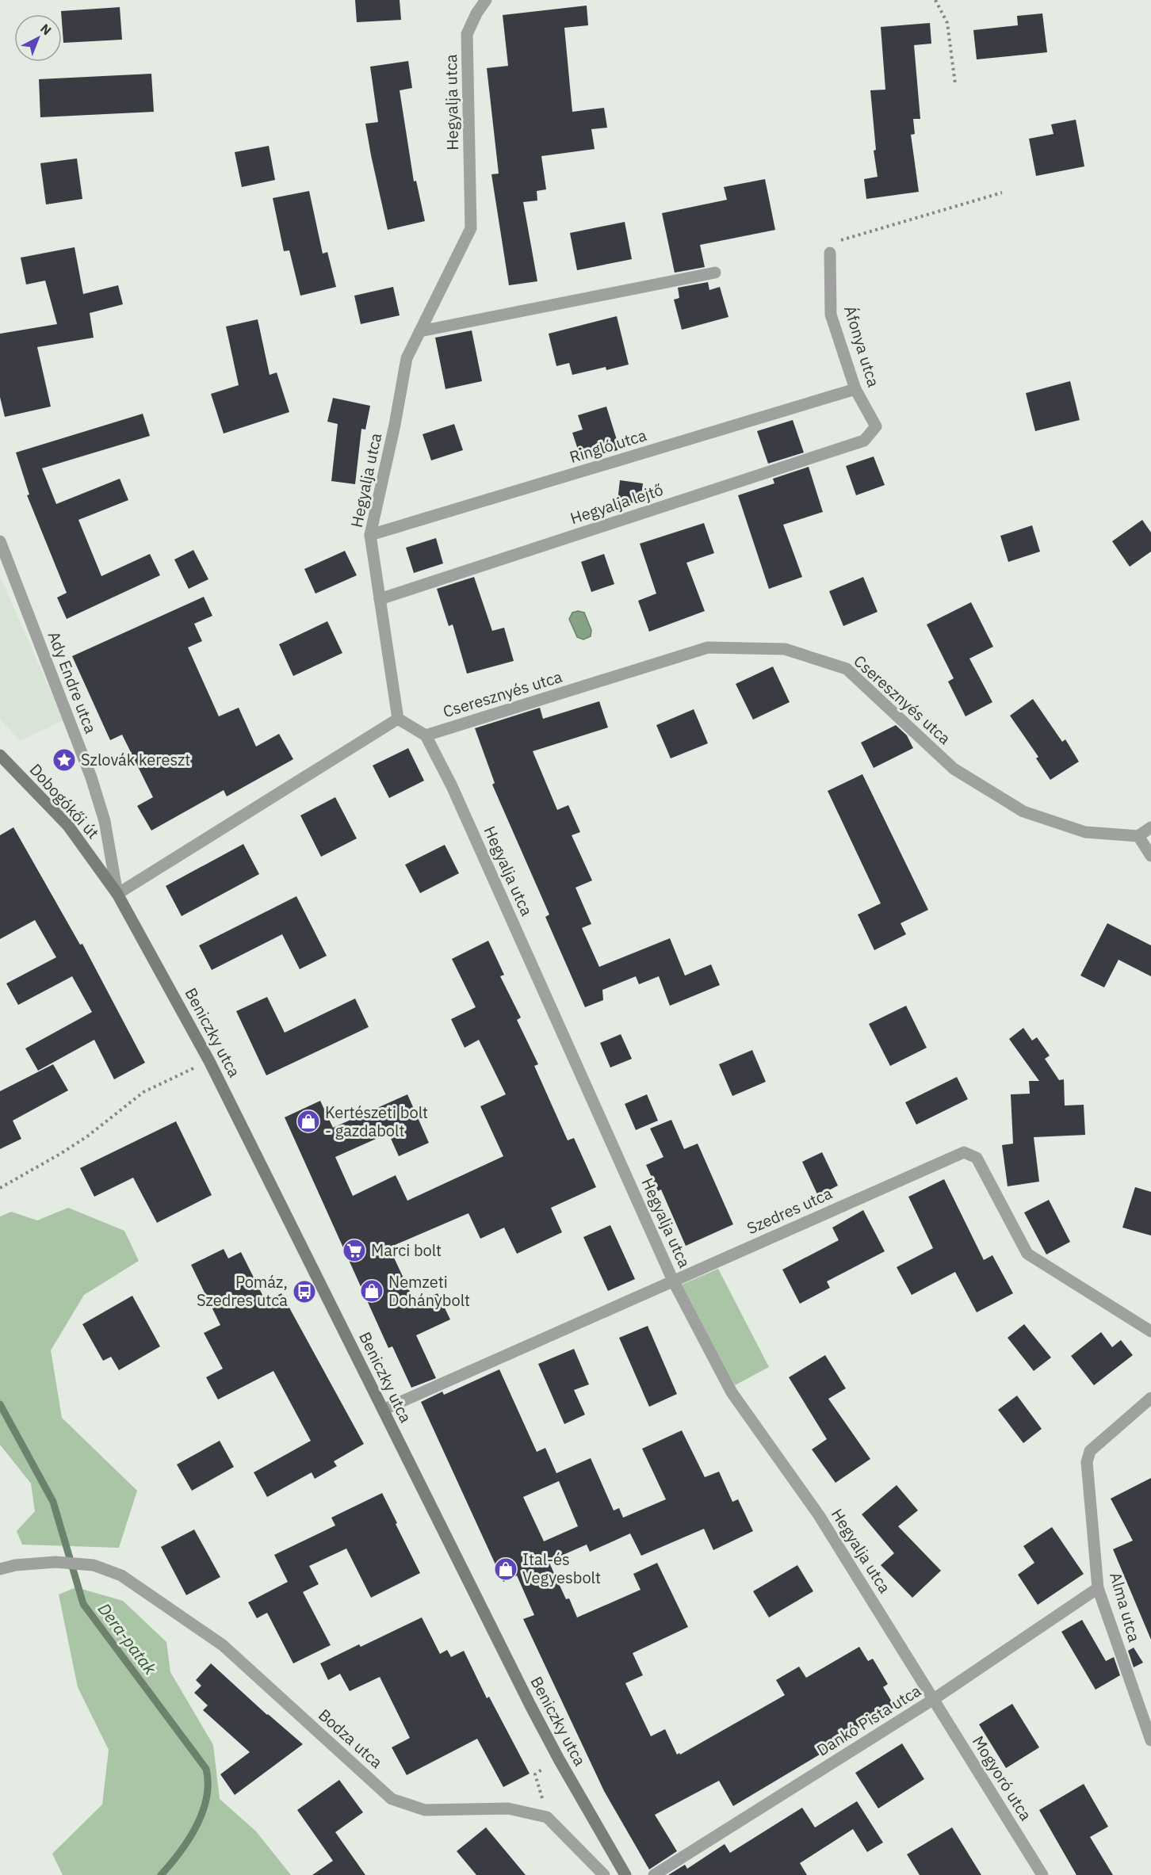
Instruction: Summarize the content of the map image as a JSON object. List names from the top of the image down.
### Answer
{
  "streets": {
    "main road": ["Dobogókői út", "Beniczky utca"],
    "street": [
      "Hegyalja utca",
      "Áfonya utca",
      "Ringló utca",
      "Hegyalja lejtő",
      "Ady Endre utca",
      "Cseresznyés utca",
      "Szedres utca",
      "Alma utca",
      "Dankó Pista utca",
      "Bodza utca",
      "Mogyoró utca"
    ]
  },
  "crossings": [
    ["Hegyalja utca", "Ringló utca"],
    ["Hegyalja utca", "Hegyalja lejtő"],
    ["Hegyalja utca", "Cseresznyés utca"],
    ["Hegyalja utca", "Szedres utca"],
    ["Hegyalja utca", "Dankó Pista utca"],
    ["Hegyalja utca", "Mogyoró utca"],
    ["Áfonya utca", "Ringló utca"],
    ["Áfonya utca", "Hegyalja lejtő"],
    ["Ady Endre utca", "Dobogókői út"],
    ["Ady Endre utca", "Beniczky utca"],
    ["Dobogókői út", "Beniczky utca"],
    ["Beniczky utca", "Szedres utca"],
    ["Alma utca", "Dankó Pista utca"],
    ["Dankó Pista utca", "Mogyoró utca"]
  ],
  "water": ["Dera-patak"],
  "places": {
    "place": ["Szlovák kereszt"],
    "shop": ["Kertészeti bolt - gazdabolt", "Nemzeti Dohánybolt", "Ital-és Vegyesbolt"],
    "supermarket": ["Marci bolt"],
    "bus stop": ["Pomáz, Szedres utca"]
  },
  "north": "top right"
}
